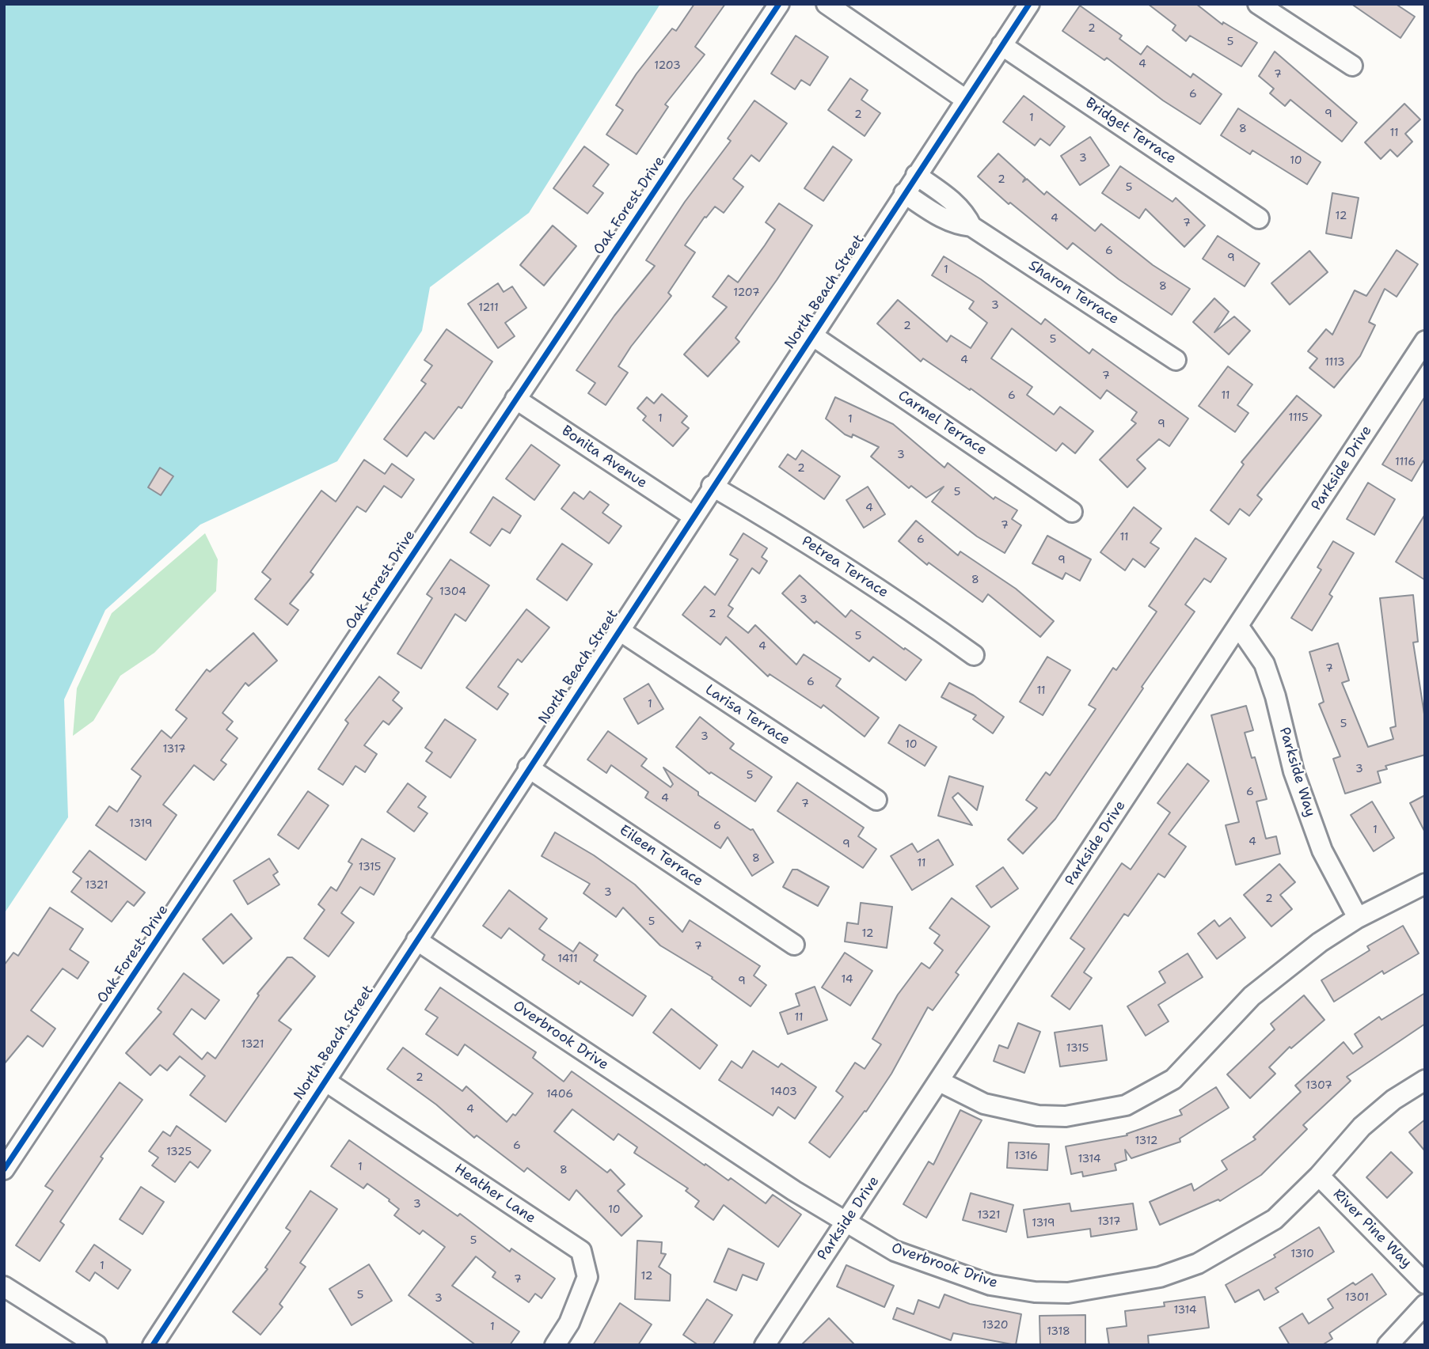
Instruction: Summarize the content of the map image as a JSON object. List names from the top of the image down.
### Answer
{
  "streets": {
    "street": [
      "Bridget Terrace",
      "Oak Forest Drive",
      "North Beach Street",
      "Sharon Terrace",
      "Carmel Terrace",
      "Bonita Avenue",
      "Parkside Drive",
      "Petrea Terrace",
      "Larisa Terrace",
      "Parkside Way",
      "Eileen Terrace",
      "Overbrook Drive",
      "Heather Lane",
      "River Pine Way"
    ]
  },
  "crossings": [
    ["Bridget Terrace", "North Beach Street"],
    ["Oak Forest Drive", "Bonita Avenue"],
    ["North Beach Street", "Sharon Terrace"],
    ["North Beach Street", "Carmel Terrace"],
    ["North Beach Street", "Bonita Avenue"],
    ["North Beach Street", "Petrea Terrace"],
    ["North Beach Street", "Larisa Terrace"],
    ["North Beach Street", "Eileen Terrace"],
    ["North Beach Street", "Overbrook Drive"],
    ["North Beach Street", "Heather Lane"],
    ["Parkside Drive", "Parkside Way"],
    ["Parkside Drive", "Overbrook Drive"],
    ["Overbrook Drive", "River Pine Way"]
  ],
  "house_numbers": [
    "2",
    "5",
    "4",
    "1203",
    "7",
    "6",
    "9",
    "2",
    "1",
    "8",
    "11",
    "3",
    "10",
    "2",
    "5",
    "12",
    "4",
    "7",
    "6",
    "9",
    "1",
    "8",
    "1207",
    "3",
    "1211",
    "2",
    "5",
    "4",
    "1113",
    "7",
    "6",
    "11",
    "1115",
    "1",
    "1",
    "9",
    "3",
    "1116",
    "2",
    "5",
    "4",
    "7",
    "11",
    "6",
    "9",
    "8",
    "1304",
    "3",
    "2",
    "5",
    "4",
    "7",
    "6",
    "11",
    "1",
    "5",
    "3",
    "10",
    "1317",
    "3",
    "5",
    "6",
    "4",
    "7",
    "1319",
    "6",
    "1",
    "4",
    "9",
    "8",
    "11",
    "1315",
    "1321",
    "3",
    "2",
    "5",
    "12",
    "7",
    "1411",
    "14",
    "9",
    "11",
    "1321",
    "1315",
    "2",
    "1307",
    "1403",
    "1406",
    "4",
    "1312",
    "6",
    "1325",
    "1316",
    "1314",
    "1",
    "8",
    "3",
    "10",
    "1321",
    "1317",
    "1319",
    "5",
    "1310",
    "1",
    "12",
    "7",
    "5",
    "1301",
    "3",
    "1314",
    "1320",
    "1",
    "1318"
  ]
}
